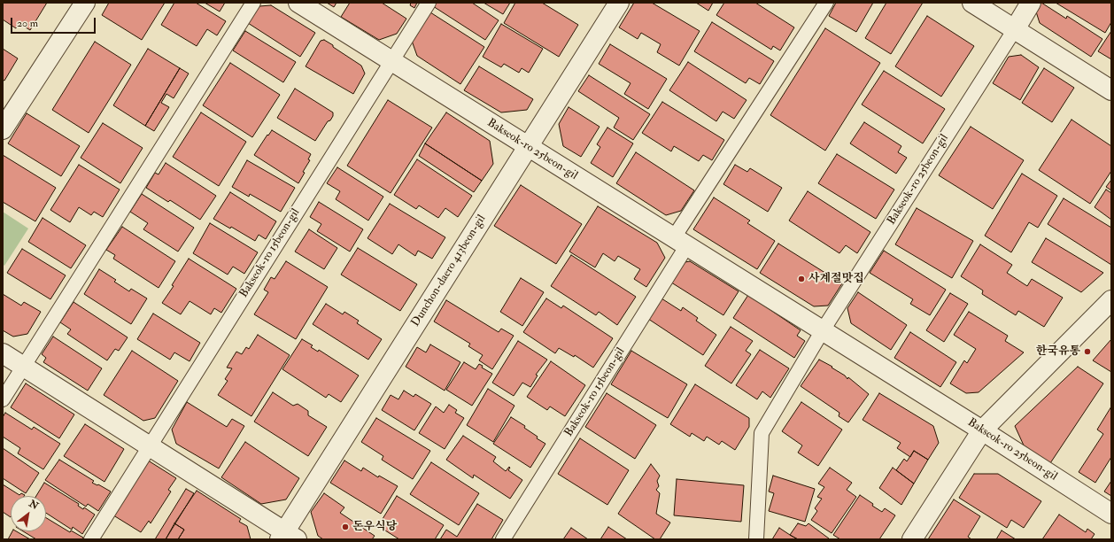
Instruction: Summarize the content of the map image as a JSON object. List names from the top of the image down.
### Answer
{
  "streets": {
    "street": ["Bakseok-ro 25beon-gil", "Dunchon-daero 413beon-gil"],
    "lane": ["Bakseok-ro 15beon-gil"]
  },
  "crossings": [
    ["Bakseok-ro 25beon-gil", "Bakseok-ro 15beon-gil"],
    ["Bakseok-ro 25beon-gil", "Dunchon-daero 413beon-gil"]
  ],
  "places": ["사계절맛집", "한국유통", "돈우식당"],
  "scale_bar": "20 m",
  "north": "top right"
}
